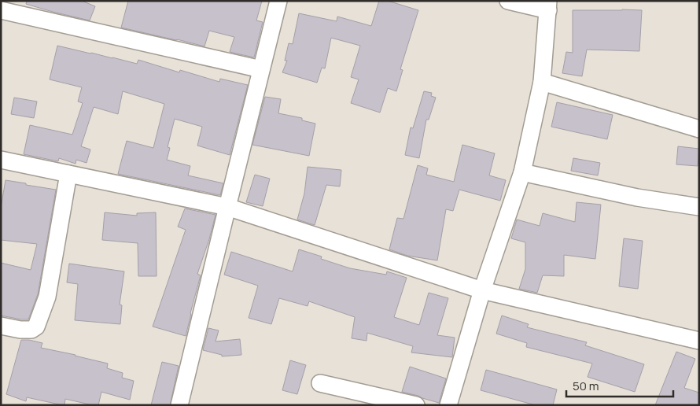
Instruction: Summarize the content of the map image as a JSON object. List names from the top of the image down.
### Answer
{
  "scale_bar": "50 m"
}
